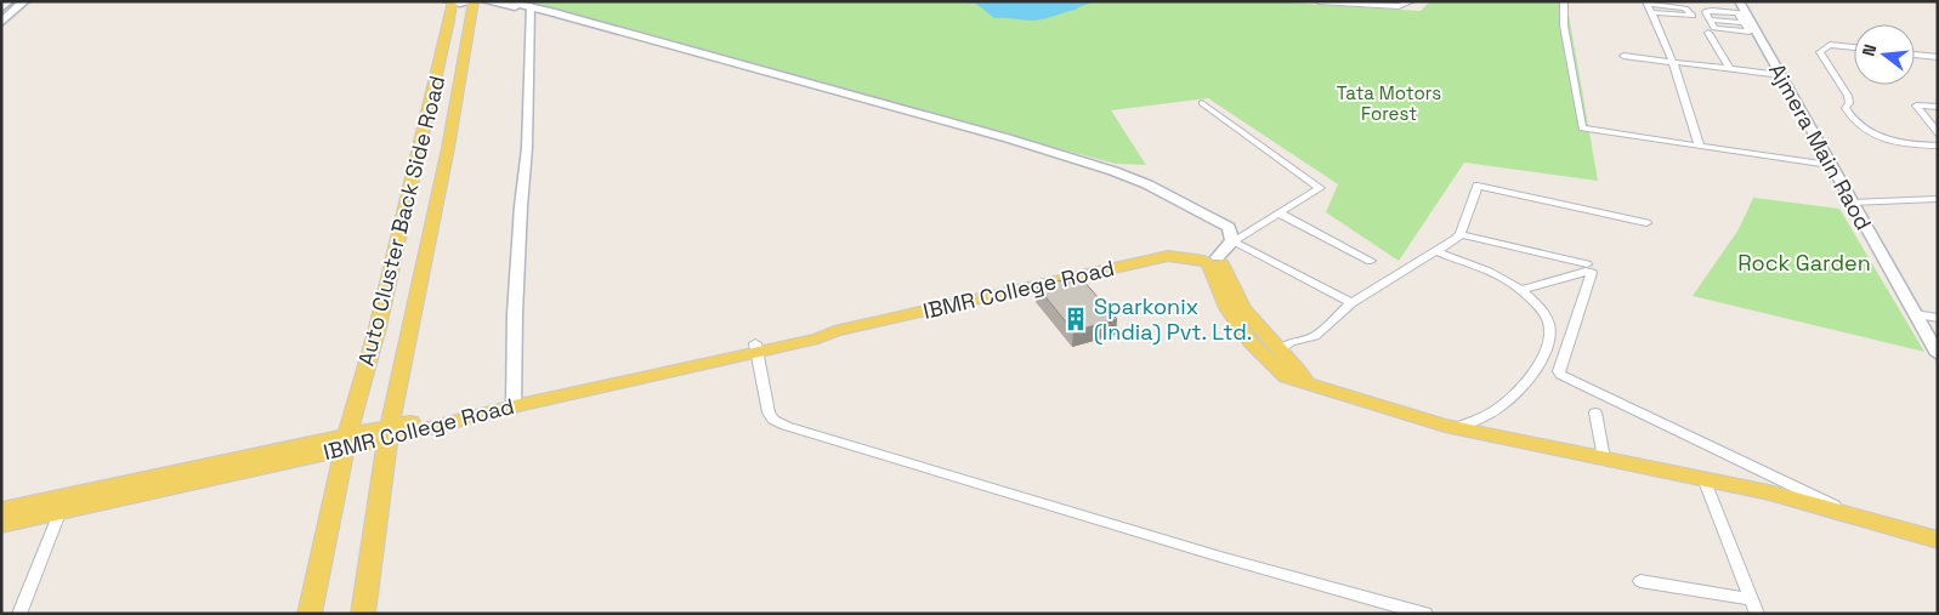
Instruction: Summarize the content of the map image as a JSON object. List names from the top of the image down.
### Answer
{
  "streets": {
    "main road": ["Auto Cluster Back Side Road", "IBMR College Road"],
    "street": ["Ajmera Main Raod"]
  },
  "crossings": [
    ["Auto Cluster Back Side Road", "IBMR College Road"]
  ],
  "parks": ["Tata Motors Forest", "Rock Garden"],
  "places": {
    "building": ["Sparkonix (India) Pvt. Ltd."]
  },
  "north": "left"
}
